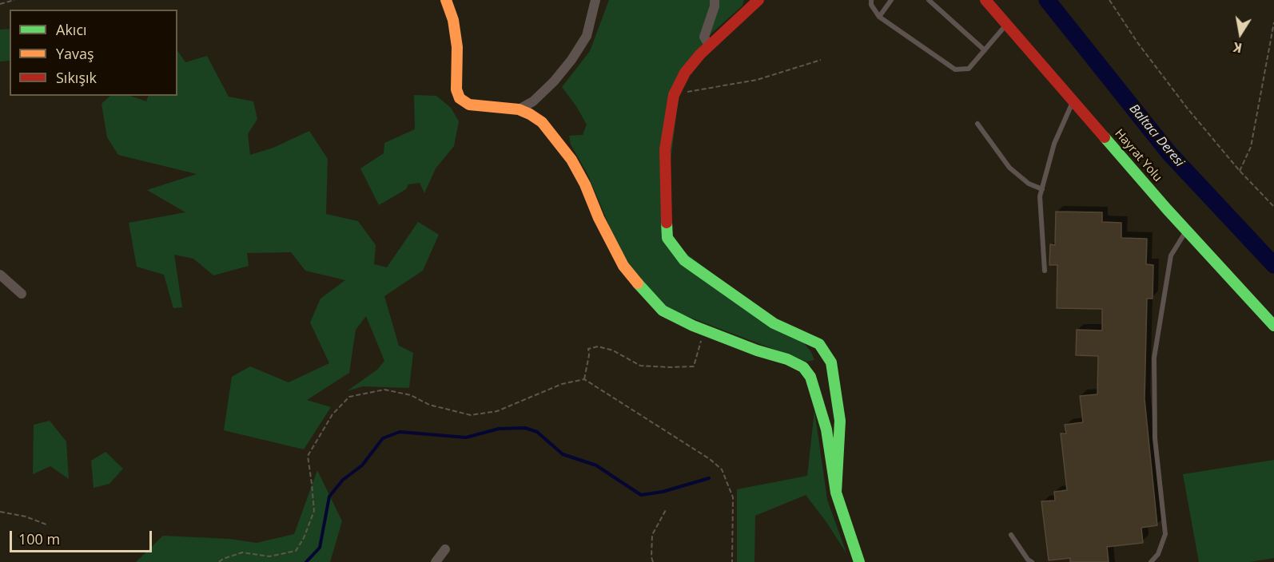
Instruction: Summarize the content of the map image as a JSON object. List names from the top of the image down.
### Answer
{
  "streets": {
    "street": ["Hayrat Yolu"]
  },
  "water": ["Baltacı Deresi"],
  "legend": ["Akıcı", "Yavaş", "Sıkışık"],
  "scale_bar": "100 m",
  "north": "bottom"
}
